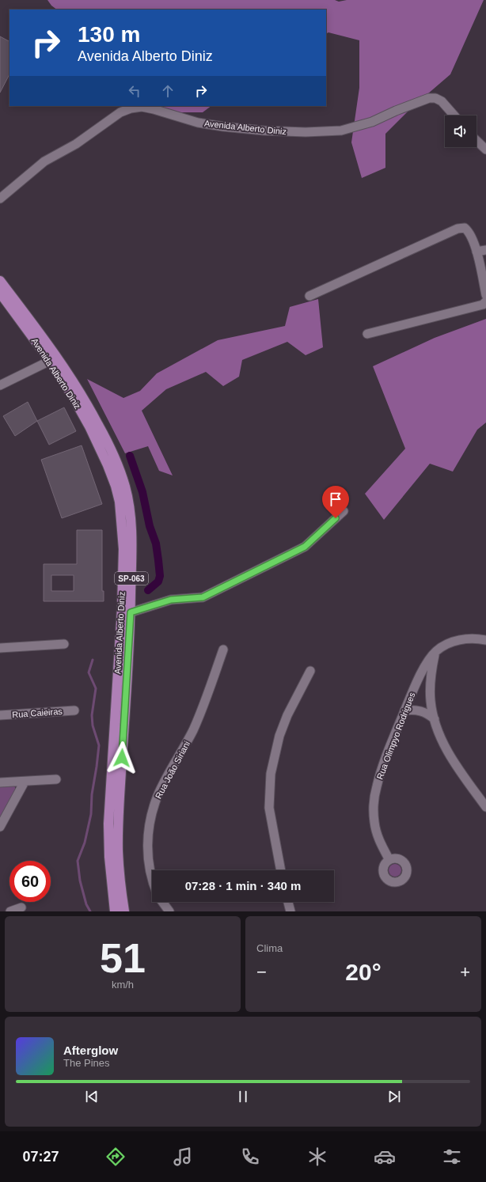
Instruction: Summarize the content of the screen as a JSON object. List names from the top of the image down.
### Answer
{
  "streets": {
    "main road": ["Avenida Alberto Diniz", "SP-063"],
    "street": ["Rua Caieiras", "Rua Olimpyo Rodrigues", "Rua João Siriani"]
  },
  "page": {
    "turn": ["130 m", "Avenida Alberto Diniz"],
    "limit": "60",
    "trip": "07:28 · 1 min · 340 m",
    "tile": [
      ["51", "km/h"],
      "Clima"
    ],
    "heat": ["−", "20°", "+"],
    "song": ["Afterglow", "The Pines"],
    "tabs": "07:27"
  }
}
